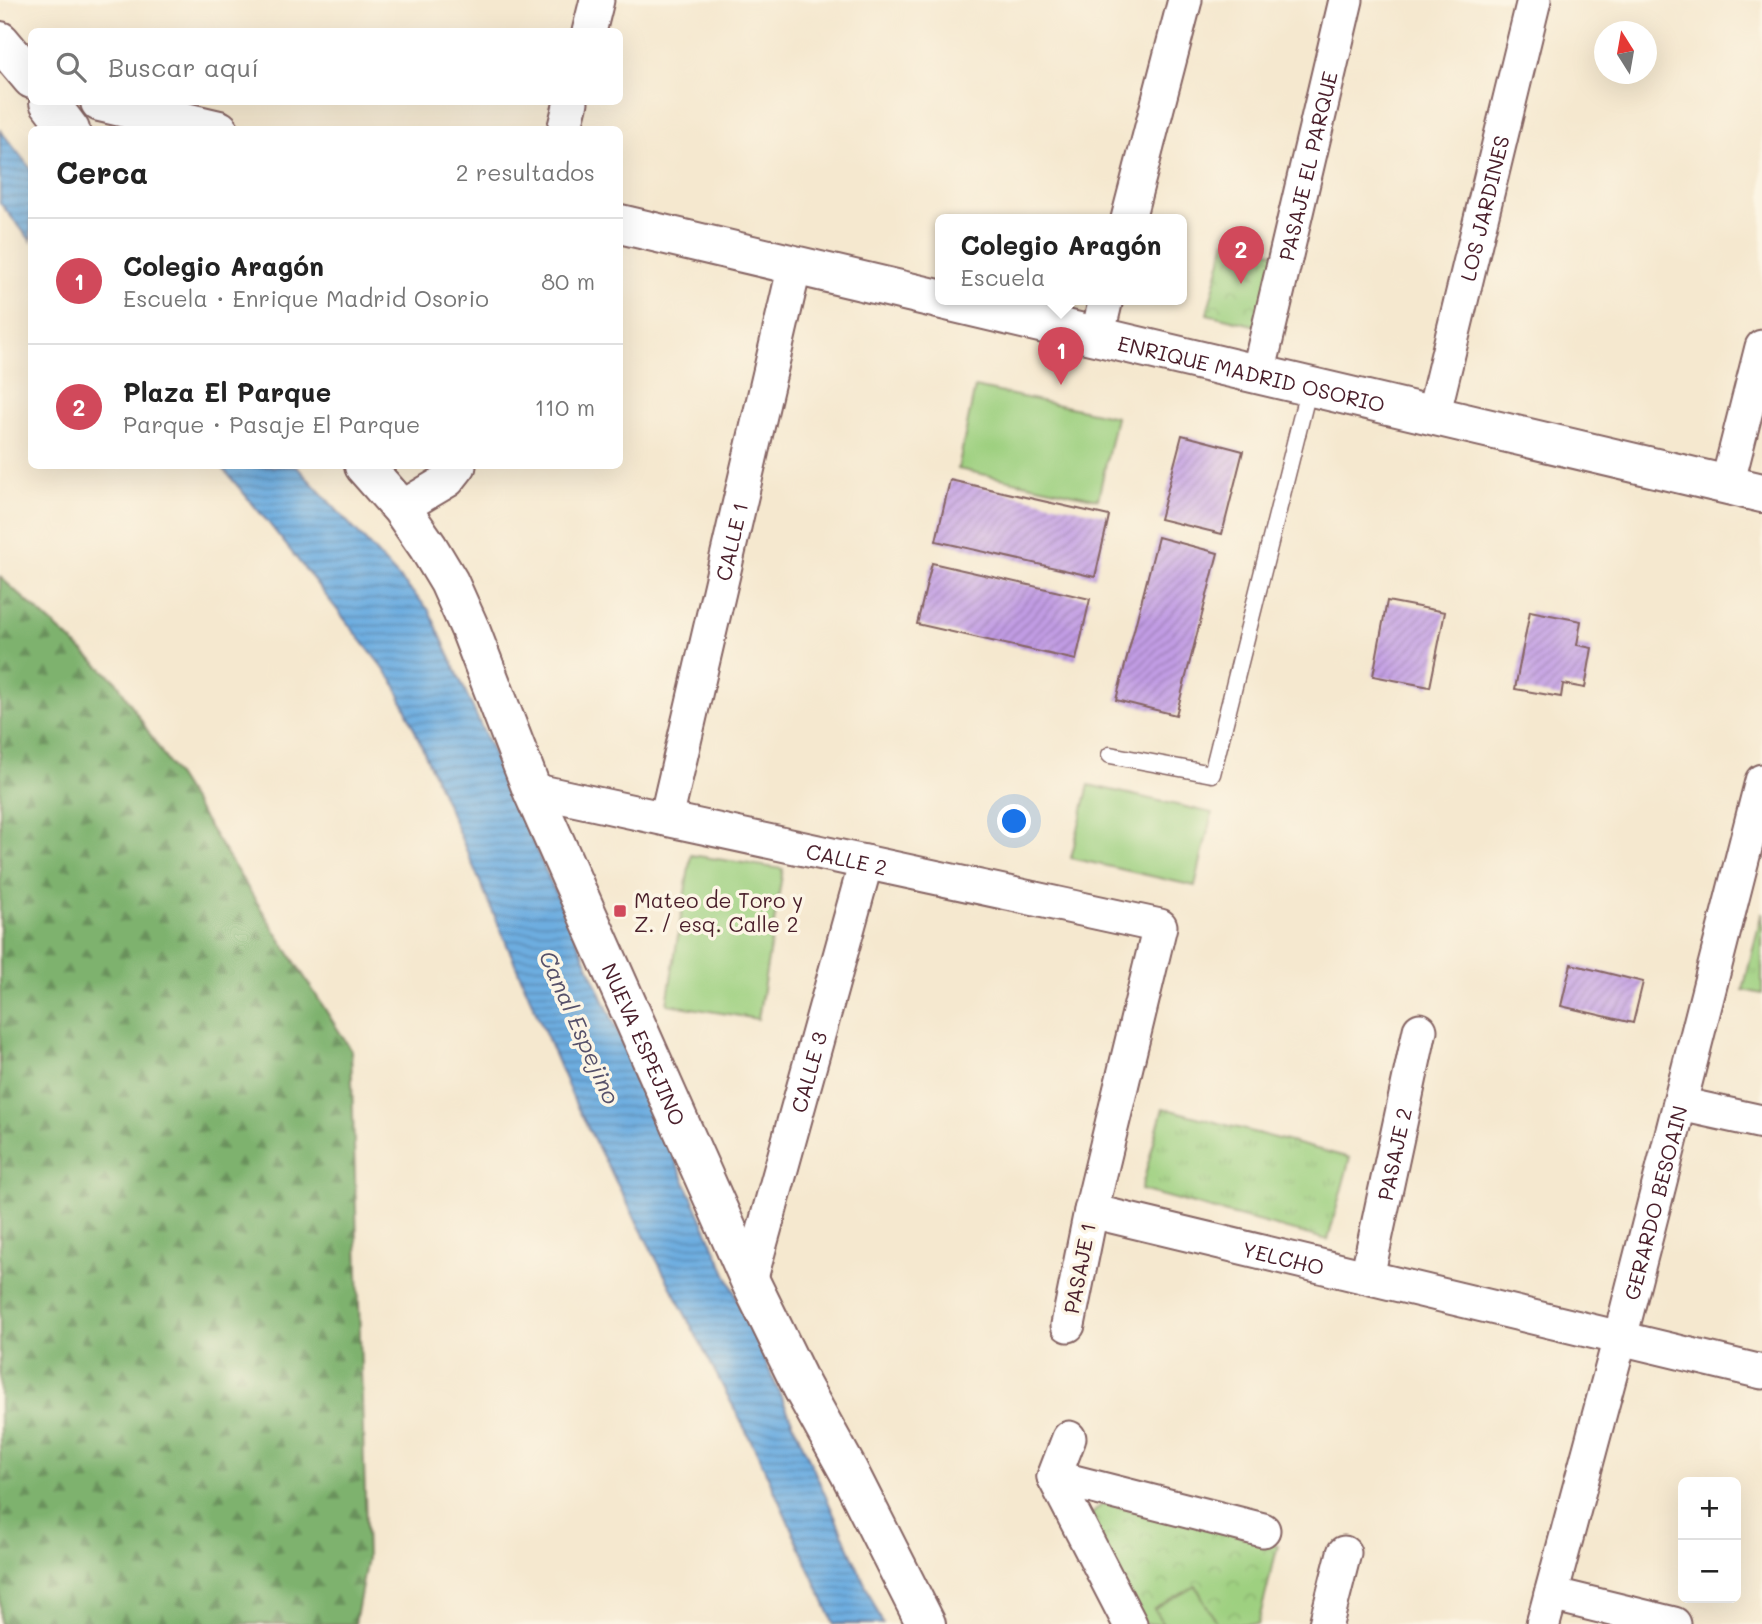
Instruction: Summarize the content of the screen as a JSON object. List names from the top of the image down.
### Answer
{
  "streets": {
    "street": [
      "PASAJE EL PARQUE",
      "LOS JARDINES",
      "ENRIQUE MADRID OSORIO",
      "CALLE 1",
      "CALLE 2",
      "NUEVA ESPEJINO",
      "CALLE 3",
      "PASAJE 2",
      "GERARDO BESOAIN",
      "YELCHO",
      "PASAJE 1"
    ]
  },
  "crossings": [
    ["PASAJE EL PARQUE", "ENRIQUE MADRID OSORIO"],
    ["LOS JARDINES", "ENRIQUE MADRID OSORIO"],
    ["ENRIQUE MADRID OSORIO", "CALLE 1"],
    ["CALLE 1", "CALLE 2"],
    ["CALLE 2", "NUEVA ESPEJINO"],
    ["CALLE 2", "CALLE 3"],
    ["CALLE 2", "YELCHO"],
    ["CALLE 2", "PASAJE 1"],
    ["NUEVA ESPEJINO", "CALLE 3"],
    ["PASAJE 2", "YELCHO"],
    ["GERARDO BESOAIN", "YELCHO"],
    ["YELCHO", "PASAJE 1"]
  ],
  "water": ["Canal Espejino"],
  "places": {
    "transit": ["Mateo de Toro y Z. / esq. Calle 2"]
  },
  "north": "top",
  "page": {
    "search": "Buscar aquí",
    "heading": ["Cerca", "2 resultados"],
    "popup": ["Colegio Aragón", "Escuela"],
    "list": [
      {
        "mark": "1",
        "name": "Colegio Aragón",
        "note": "Escuela · Enrique Madrid Osorio",
        "value": "80 m"
      },
      {
        "mark": "2",
        "name": "Plaza El Parque",
        "note": "Parque · Pasaje El Parque",
        "value": "110 m"
      }
    ],
    "pins": ["2", "1"],
    "map_buttons": ["+", "−"]
  }
}
